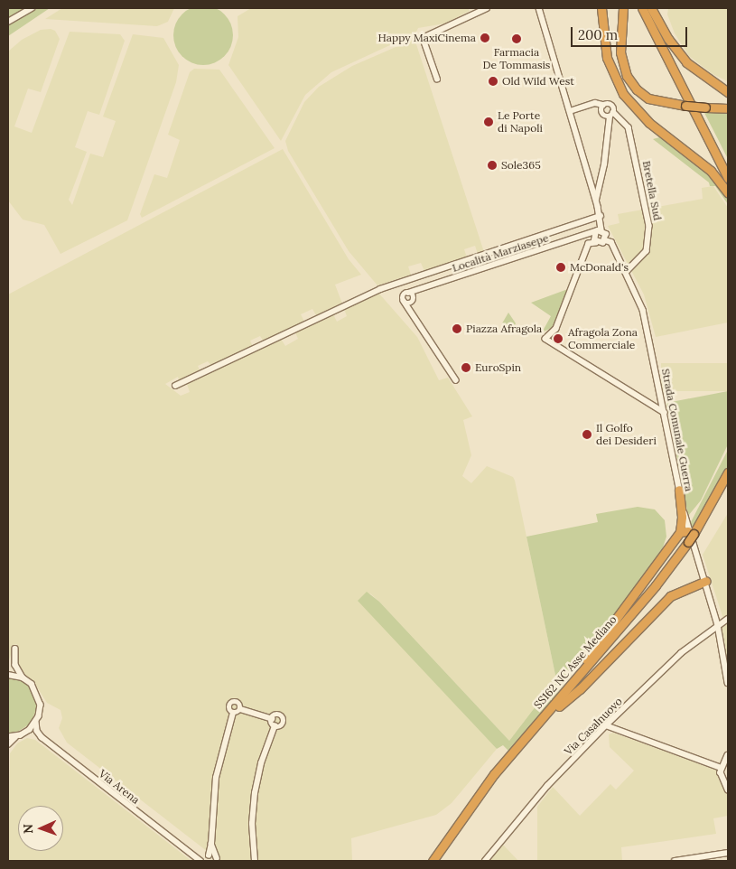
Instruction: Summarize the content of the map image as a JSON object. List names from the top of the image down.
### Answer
{
  "streets": {
    "highway": ["SS162 NC Asse Mediano"],
    "street": [
      "Bretella Sud",
      "Località Marziasepe",
      "Strada Comunale Guerra",
      "Via Casalnuovo",
      "Via Arena"
    ]
  },
  "crossings": [
    ["Bretella Sud", "Strada Comunale Guerra"]
  ],
  "places": [
    "Happy MaxiCinema",
    "Farmacia De Tommasis",
    "Old Wild West",
    "Le Porte di Napoli",
    "Sole365",
    "McDonald's",
    "Piazza Afragola",
    "Afragola Zona Commerciale",
    "EuroSpin",
    "Il Golfo dei Desideri"
  ],
  "scale_bar": "200 m",
  "north": "left"
}
